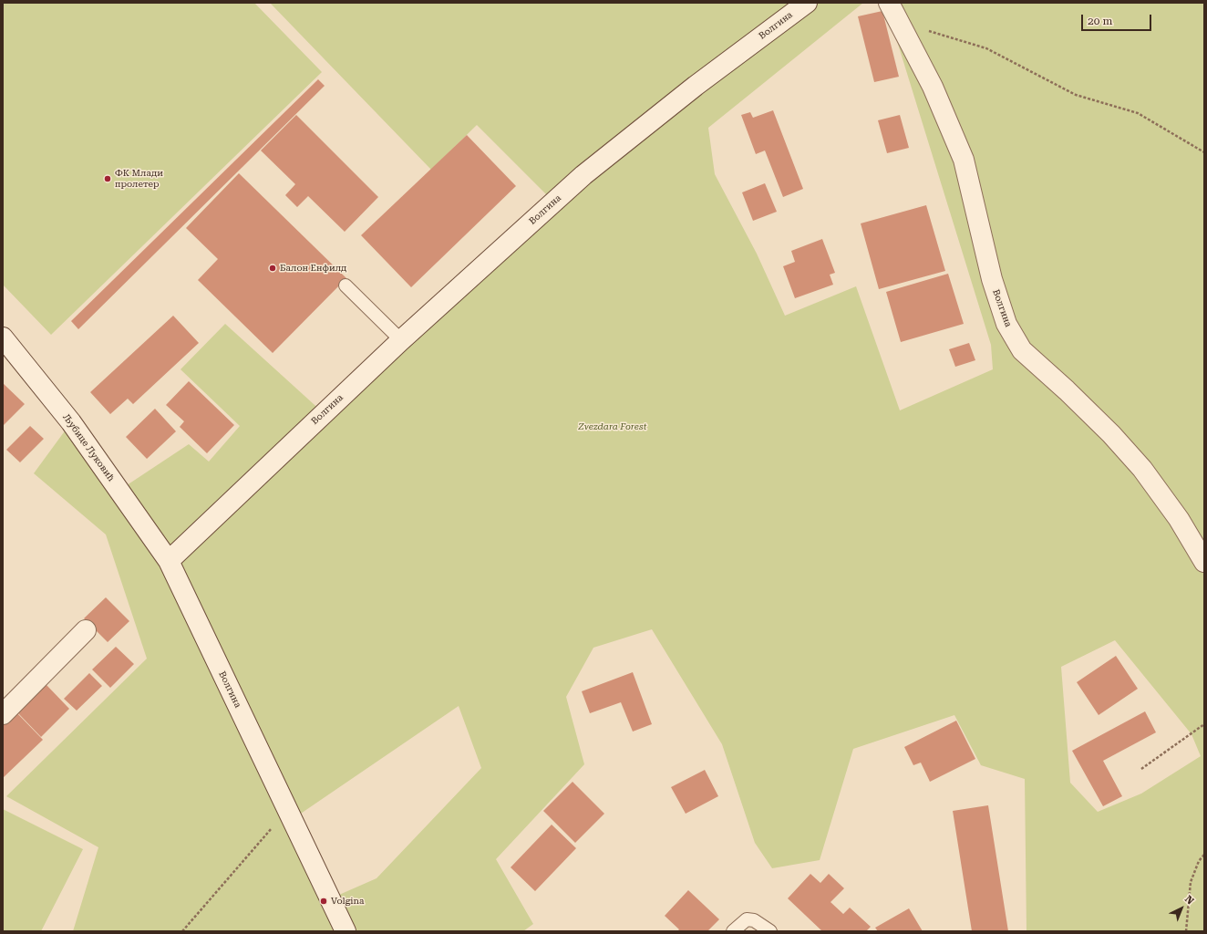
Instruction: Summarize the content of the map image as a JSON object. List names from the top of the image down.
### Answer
{
  "streets": {
    "street": ["Волгина", "Љубице Луковић"]
  },
  "crossings": [
    ["Волгина", "Љубице Луковић"]
  ],
  "parks": ["Zvezdara Forest"],
  "places": ["ФК Млади пролетер", "Балон Енфилд", "Volgina"],
  "scale_bar": "20 m",
  "north": "top right"
}
